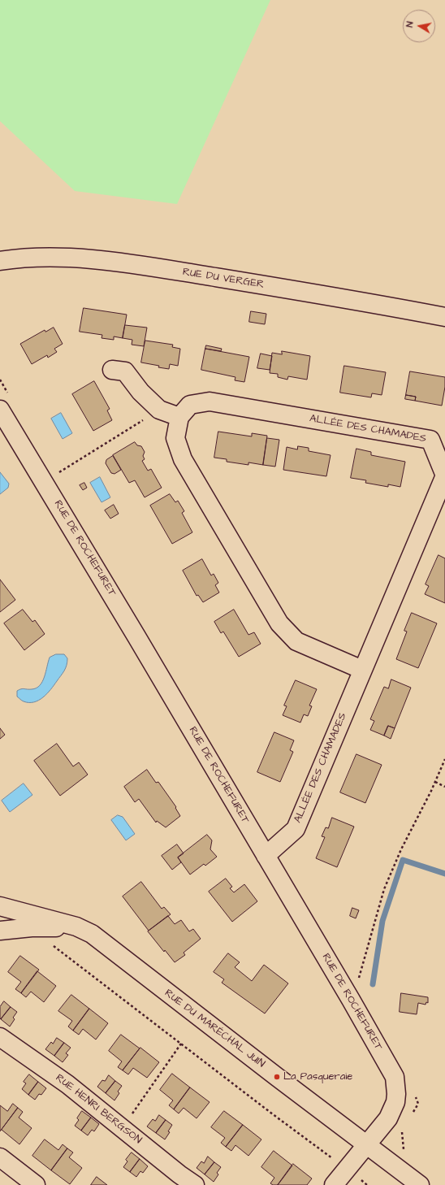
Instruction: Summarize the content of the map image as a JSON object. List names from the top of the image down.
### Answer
{
  "streets": {
    "street": [
      "RUE DU VERGER",
      "ALLÉE DES CHAMADES",
      "RUE DE ROCHEFURET",
      "RUE DU MARÉCHAL JUIN",
      "RUE HENRI BERGSON"
    ]
  },
  "crossings": [
    ["ALLÉE DES CHAMADES", "RUE DE ROCHEFURET"],
    ["RUE DE ROCHEFURET", "RUE DU MARÉCHAL JUIN"]
  ],
  "places": ["La Pasqueraie"],
  "north": "left"
}
